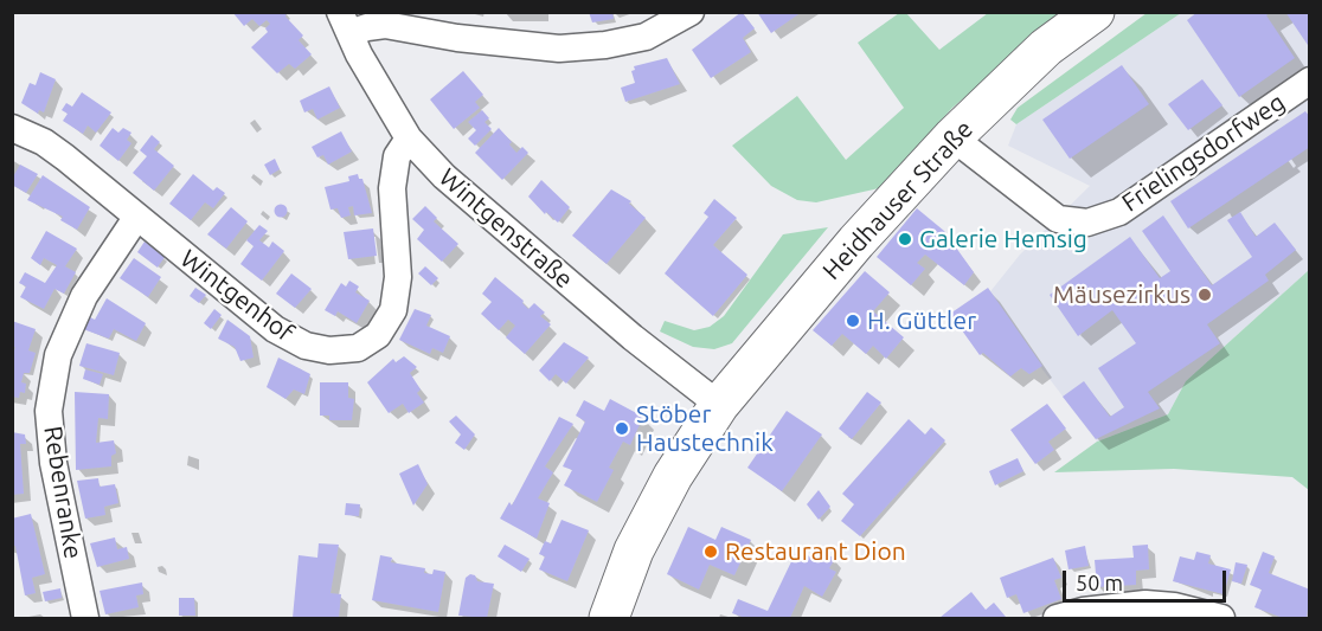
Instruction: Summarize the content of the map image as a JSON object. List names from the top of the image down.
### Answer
{
  "streets": {
    "main road": ["Heidhauser Straße"],
    "street": [
      "Frielingsdorfweg",
      "Wintgenstraße",
      "Wintgenhof",
      "Rebenranke"
    ]
  },
  "crossings": [
    ["Frielingsdorfweg", "Heidhauser Straße"],
    ["Heidhauser Straße", "Wintgenstraße"],
    ["Wintgenstraße", "Wintgenhof"],
    ["Wintgenhof", "Rebenranke"]
  ],
  "places": [
    "Galerie Hemsig",
    "Mäusezirkus",
    "H. Güttler",
    "Stöber Haustechnik",
    "Restaurant Dion"
  ],
  "scale_bar": "50 m"
}
